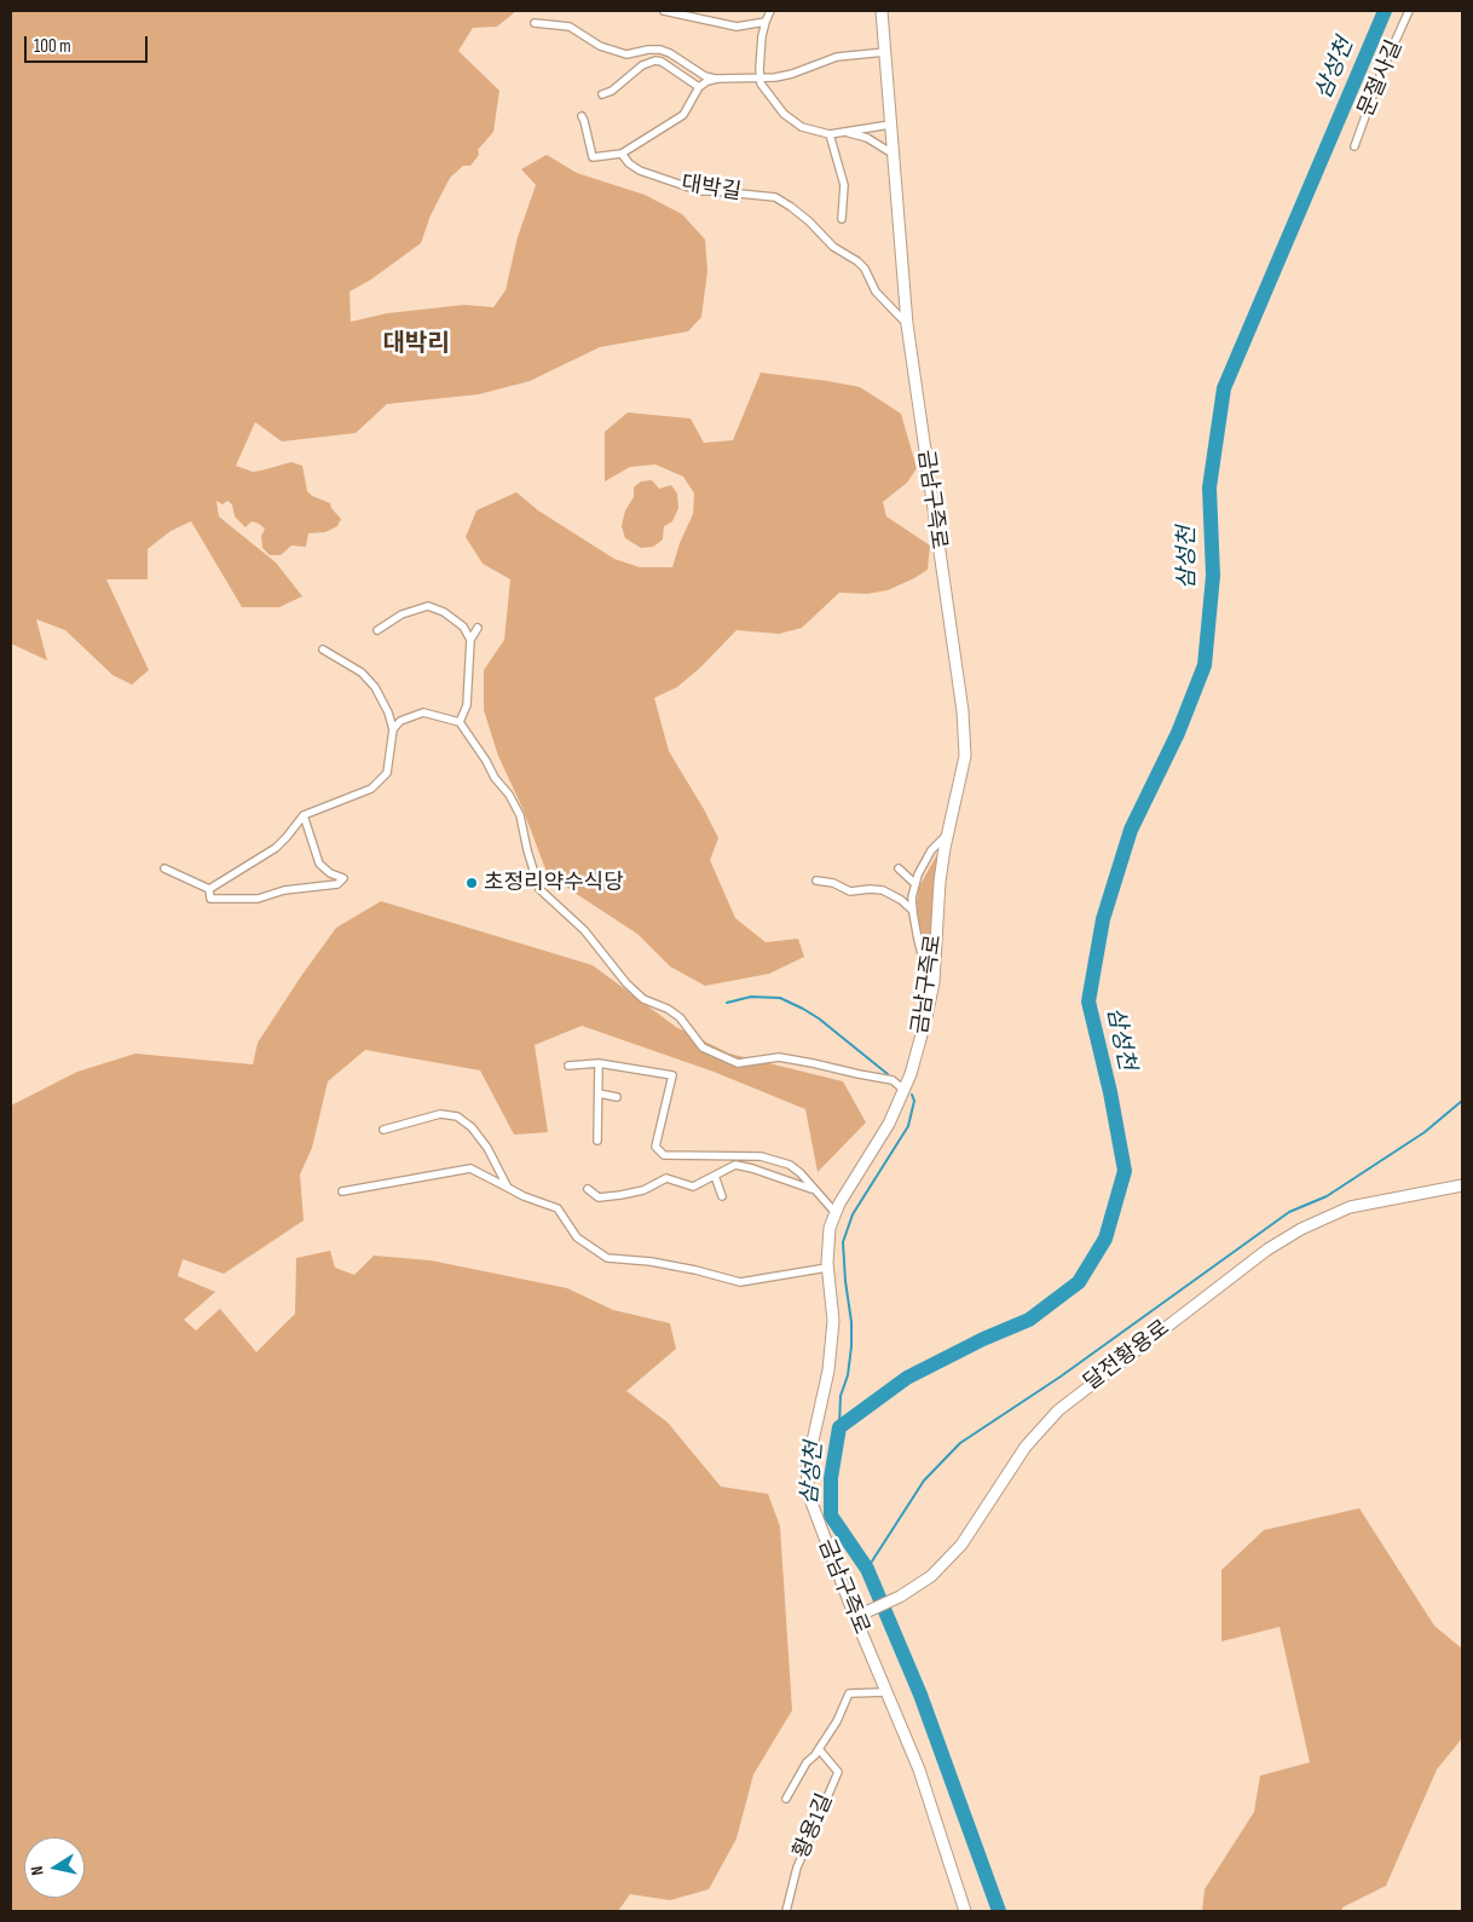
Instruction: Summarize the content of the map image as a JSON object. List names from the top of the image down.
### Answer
{
  "streets": {
    "main road": ["금남구즉로", "달전황용로"],
    "street": ["문절사길", "대박길", "황용1길"]
  },
  "crossings": [
    ["대박길", "금남구즉로"],
    ["금남구즉로", "달전황용로"],
    ["금남구즉로", "황용1길"]
  ],
  "districts": ["대박리"],
  "water": ["삼성천"],
  "places": ["초정리약수식당"],
  "scale_bar": "100 m",
  "north": "left"
}
